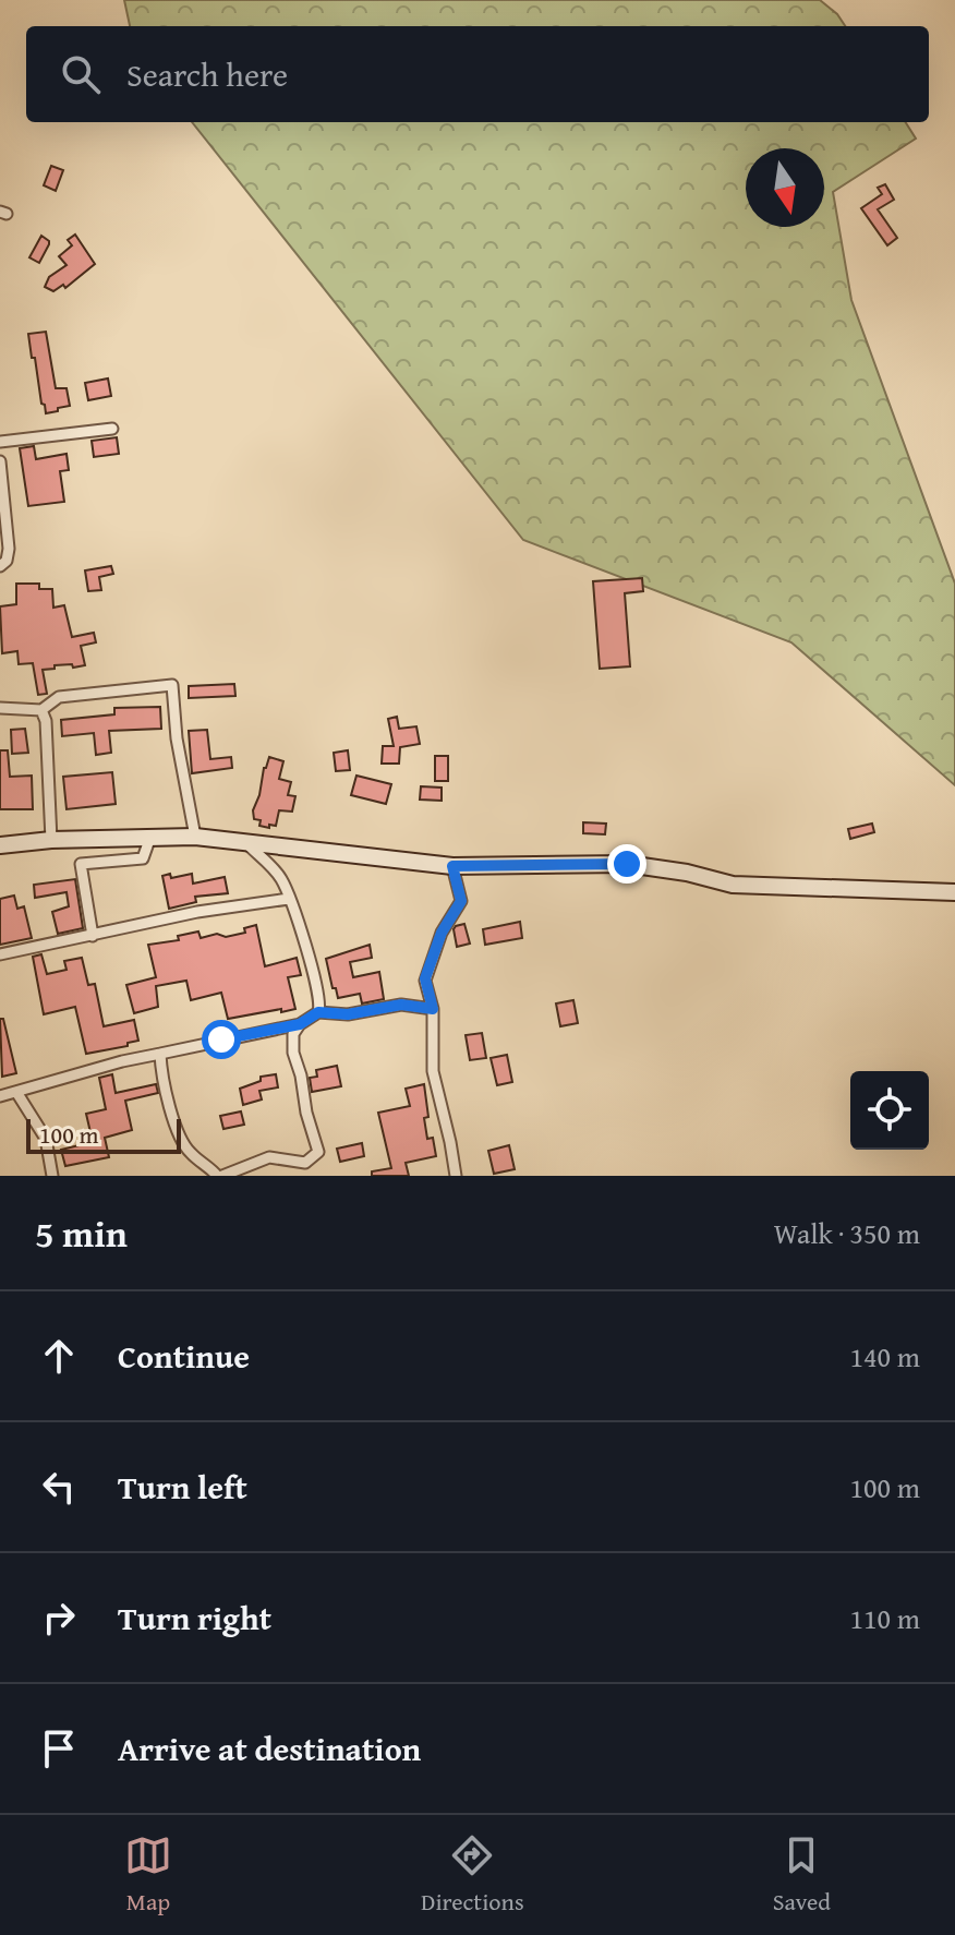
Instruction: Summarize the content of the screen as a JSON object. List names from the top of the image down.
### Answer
{
  "scale_bar": "100 m",
  "north": "bottom",
  "page": {
    "search": "Search here",
    "scale": "100 m",
    "heading": ["5 min", "Walk · 350 m"],
    "list": [
      ["Continue", "140 m"],
      ["Turn left", "100 m"],
      ["Turn right", "110 m"],
      "Arrive at destination"
    ],
    "nav": ["Map", "Directions", "Saved"]
  }
}
